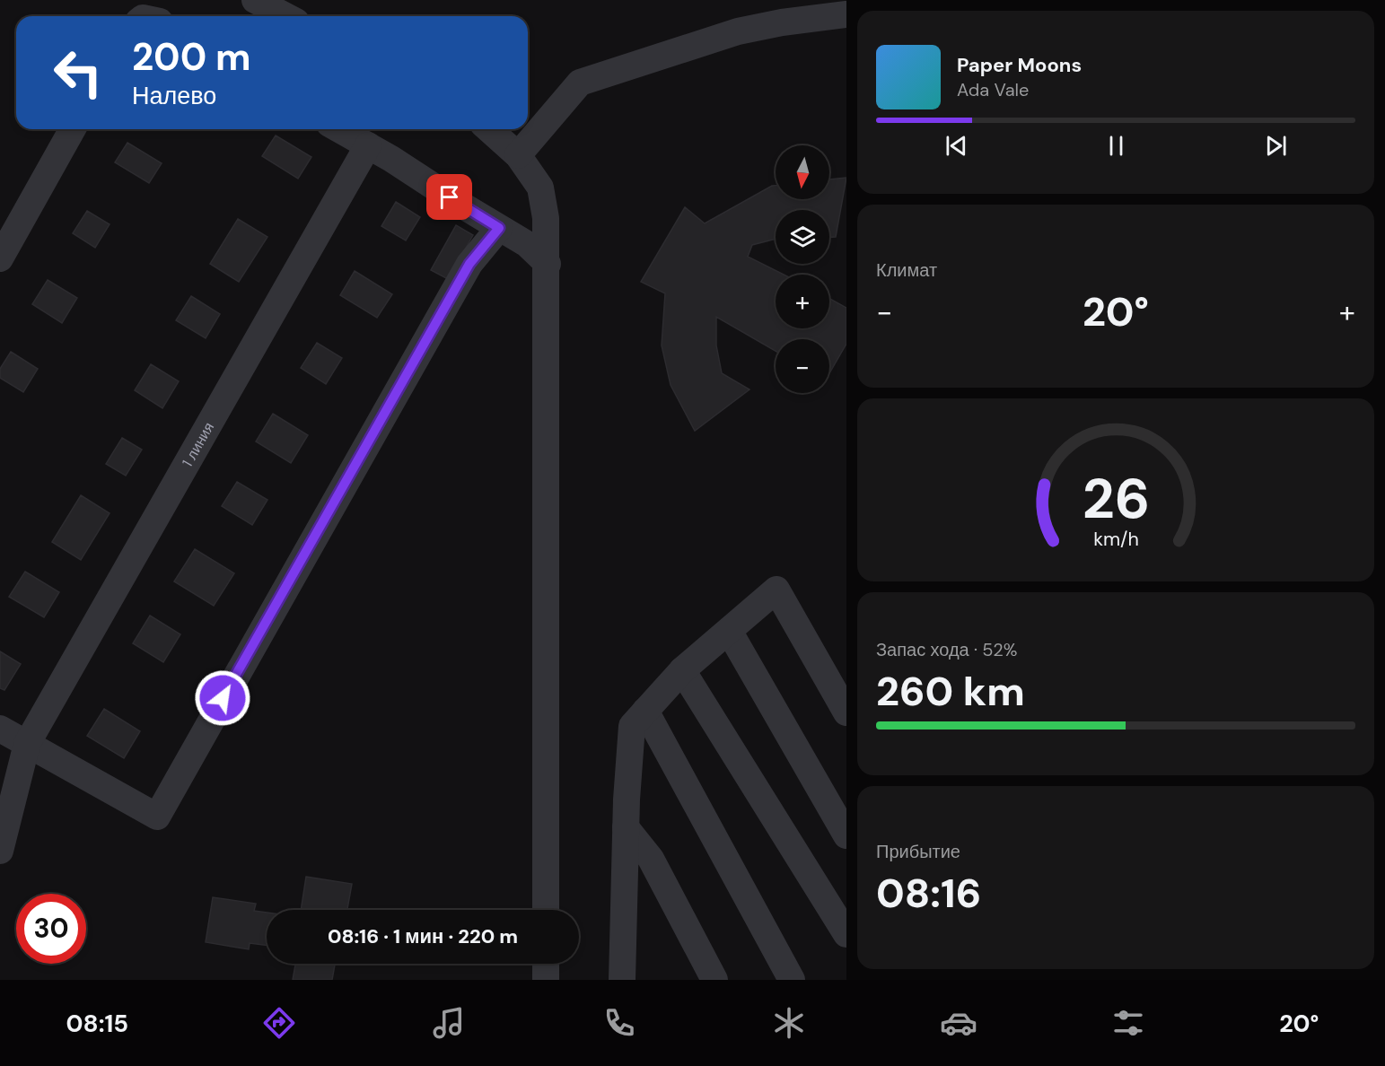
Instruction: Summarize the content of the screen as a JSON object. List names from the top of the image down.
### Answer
{
  "streets": {
    "street": ["1 линия"]
  },
  "north": "bottom",
  "page": {
    "turn": ["200 m", "Налево"],
    "song": ["Paper Moons", "Ada Vale"],
    "map_buttons": ["+", "−"],
    "tile": [
      "Климат",
      ["Запас хода · 52%", "260 km"],
      ["Прибытие", "08:16"]
    ],
    "heat": ["−", "20°", "+"],
    "limit": "30",
    "trip": "08:16 · 1 мин · 220 m",
    "tabs": ["08:15", "20°"],
    "gauge": ["26", "km/h"]
  }
}
